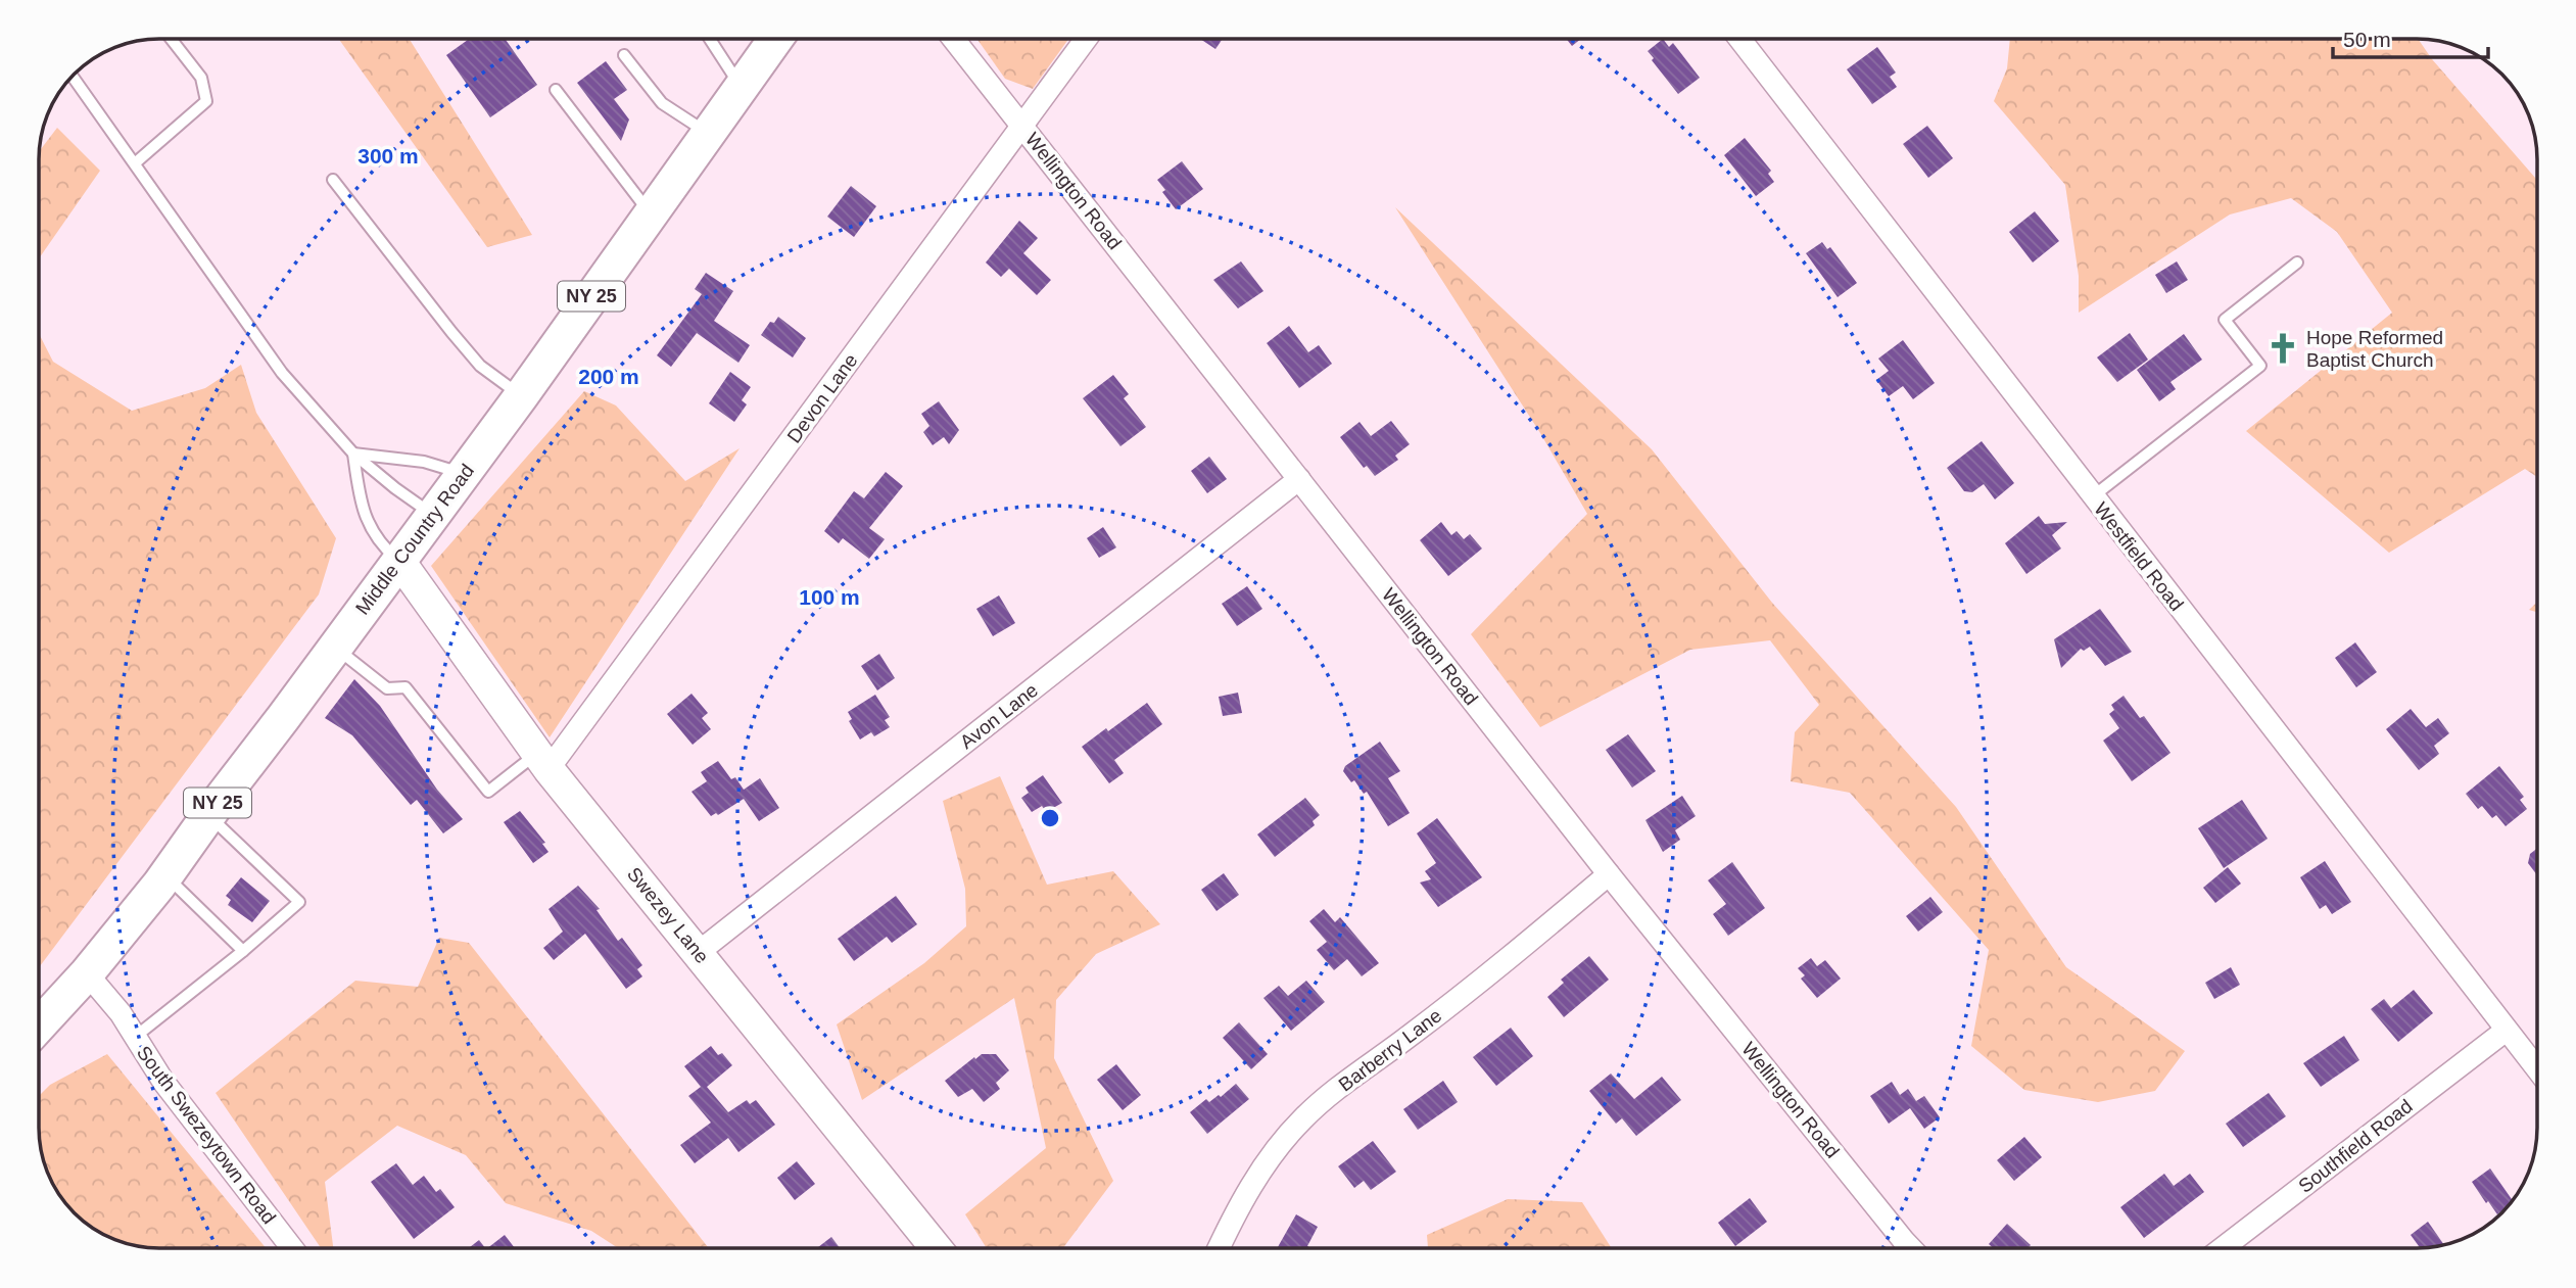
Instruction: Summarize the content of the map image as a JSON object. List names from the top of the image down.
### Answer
{
  "streets": {
    "main road": ["NY 25", "Middle Country Road"],
    "street": [
      "Wellington Road",
      "Devon Lane",
      "Westfield Road",
      "Avon Lane",
      "Swezey Lane",
      "Barberry Lane",
      "South Swezeytown Road",
      "Southfield Road"
    ]
  },
  "crossings": [
    ["Wellington Road", "Devon Lane"],
    ["Wellington Road", "Avon Lane"],
    ["Wellington Road", "Barberry Lane"],
    ["Devon Lane", "Swezey Lane"],
    ["Middle Country Road", "Swezey Lane"],
    ["Middle Country Road", "South Swezeytown Road"],
    ["Westfield Road", "Southfield Road"],
    ["Avon Lane", "Swezey Lane"]
  ],
  "places": {
    "church": ["Hope Reformed Baptist Church"]
  },
  "scale_bar": "50 m",
  "rings": ["300 m", "200 m", "100 m"]
}
